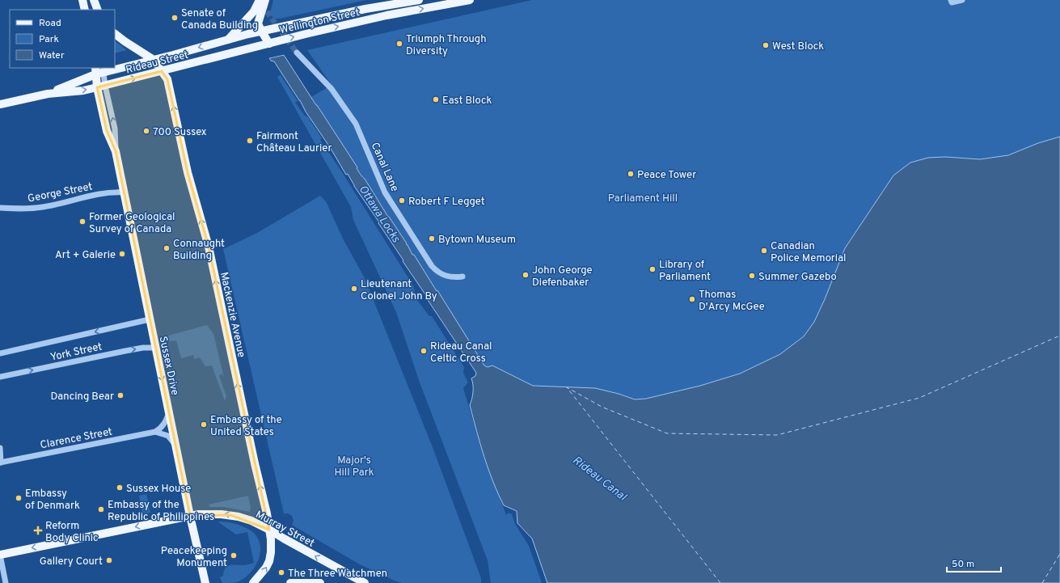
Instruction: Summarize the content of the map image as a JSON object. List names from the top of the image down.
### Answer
{
  "streets": {
    "main road": [
      "Wellington Street",
      "Rideau Street",
      "Mackenzie Avenue",
      "Sussex Drive",
      "Murray Street"
    ],
    "street": [
      "Canal Lane",
      "George Street",
      "York Street",
      "Clarence Street"
    ]
  },
  "crossings": [
    ["Wellington Street", "Rideau Street"],
    ["Rideau Street", "Mackenzie Avenue"],
    ["Rideau Street", "Sussex Drive"],
    ["George Street", "Sussex Drive"],
    ["Mackenzie Avenue", "Murray Street"],
    ["York Street", "Sussex Drive"],
    ["Sussex Drive", "Murray Street"]
  ],
  "one_way": ["Mackenzie Avenue", "Murray Street"],
  "water": ["Ottawa Locks", "Rideau Canal"],
  "parks": ["Parliament Hill", "Major's Hill Park"],
  "places": {
    "other": [
      "Senate of Canada Building",
      "Triumph Through Diversity",
      "West Block",
      "East Block",
      "700 Sussex",
      "Fairmont Château Laurier",
      "Peace Tower",
      "Robert F Legget",
      "Former Geological Survey of Canada",
      "Bytown Museum",
      "Connaught Building",
      "Canadian Police Memorial",
      "Art + Galerie",
      "Library of Parliament",
      "John George Diefenbaker",
      "Summer Gazebo",
      "Lieutenant Colonel John By",
      "Thomas D'Arcy McGee",
      "Rideau Canal Celtic Cross",
      "Dancing Bear",
      "Embassy of the United States",
      "Sussex House",
      "Embassy of Denmark",
      "Embassy of the Republic of Philippines",
      "Peacekeeping Monument",
      "Gallery Court",
      "The Three Watchmen"
    ],
    "health": ["Reform Body Clinic"]
  },
  "legend": ["Road", "Park", "Water"],
  "scale_bar": "50 m"
}
